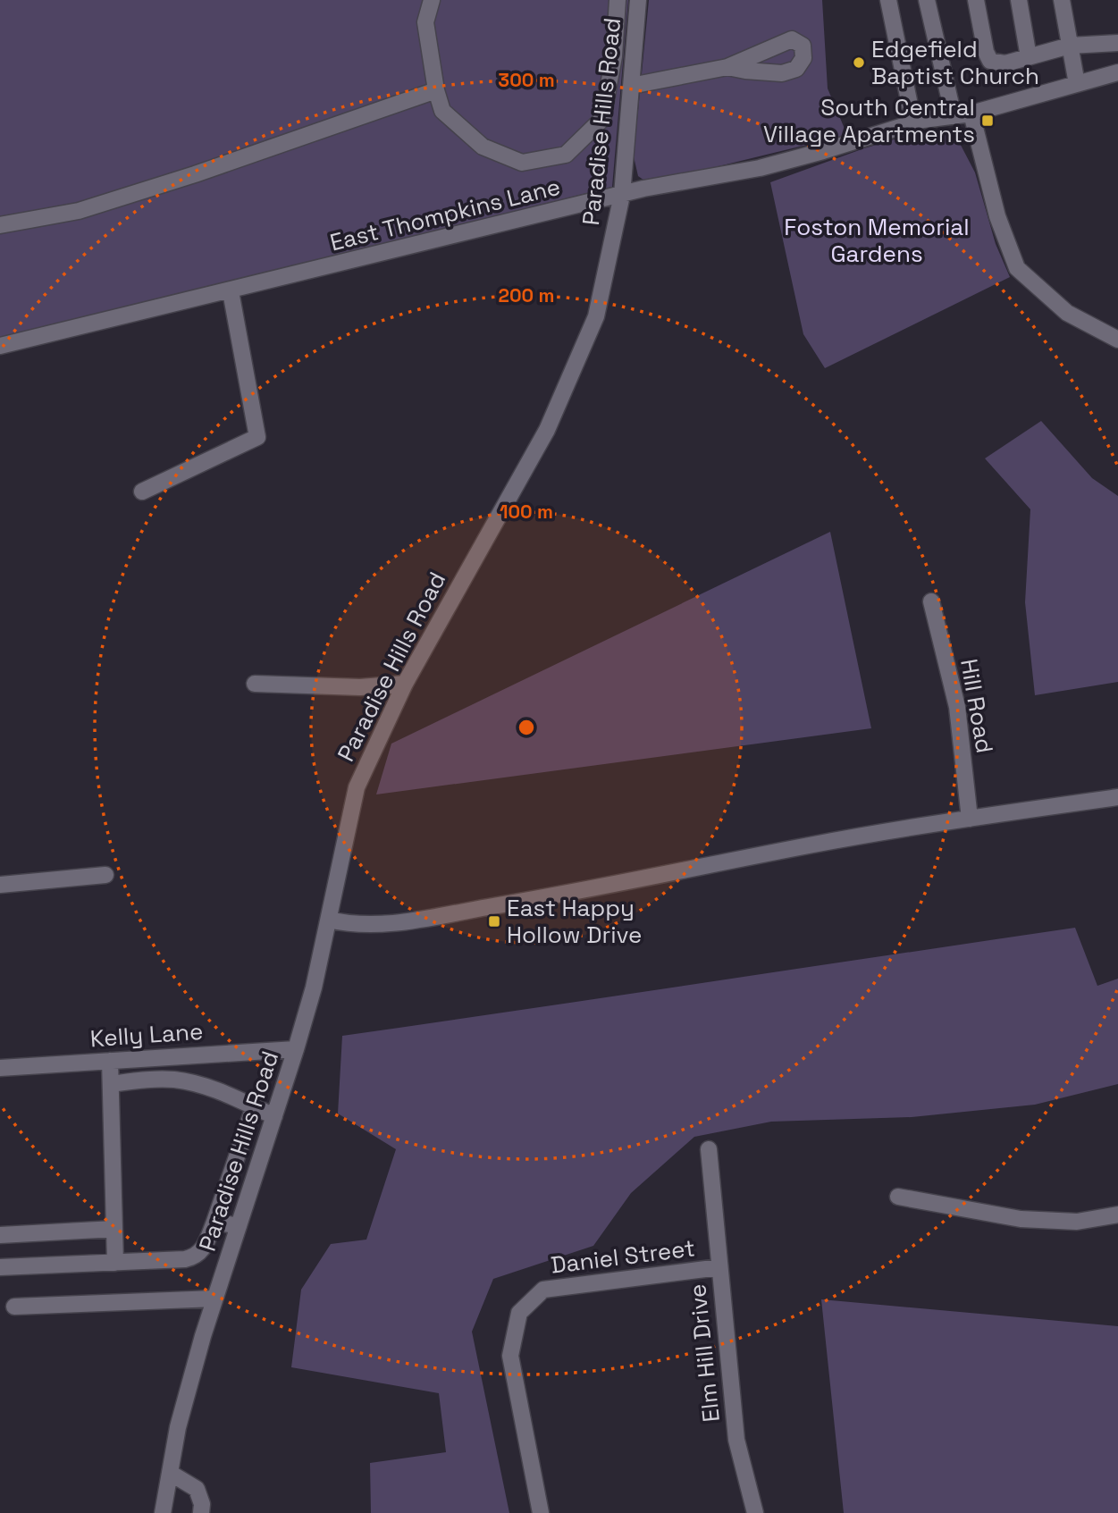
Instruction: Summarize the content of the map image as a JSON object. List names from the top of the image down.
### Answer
{
  "streets": {
    "street": [
      "Paradise Hills Road",
      "East Thompkins Lane",
      "Hill Road",
      "Kelly Lane",
      "Daniel Street",
      "Elm Hill Drive"
    ]
  },
  "crossings": [
    ["Paradise Hills Road", "East Thompkins Lane"],
    ["Paradise Hills Road", "Kelly Lane"],
    ["Daniel Street", "Elm Hill Drive"]
  ],
  "parks": ["Foston Memorial Gardens"],
  "places": {
    "other": ["Edgefield Baptist Church"],
    "transit": ["South Central Village Apartments", "East Happy Hollow Drive"]
  },
  "rings": ["300 m", "200 m", "100 m"]
}
